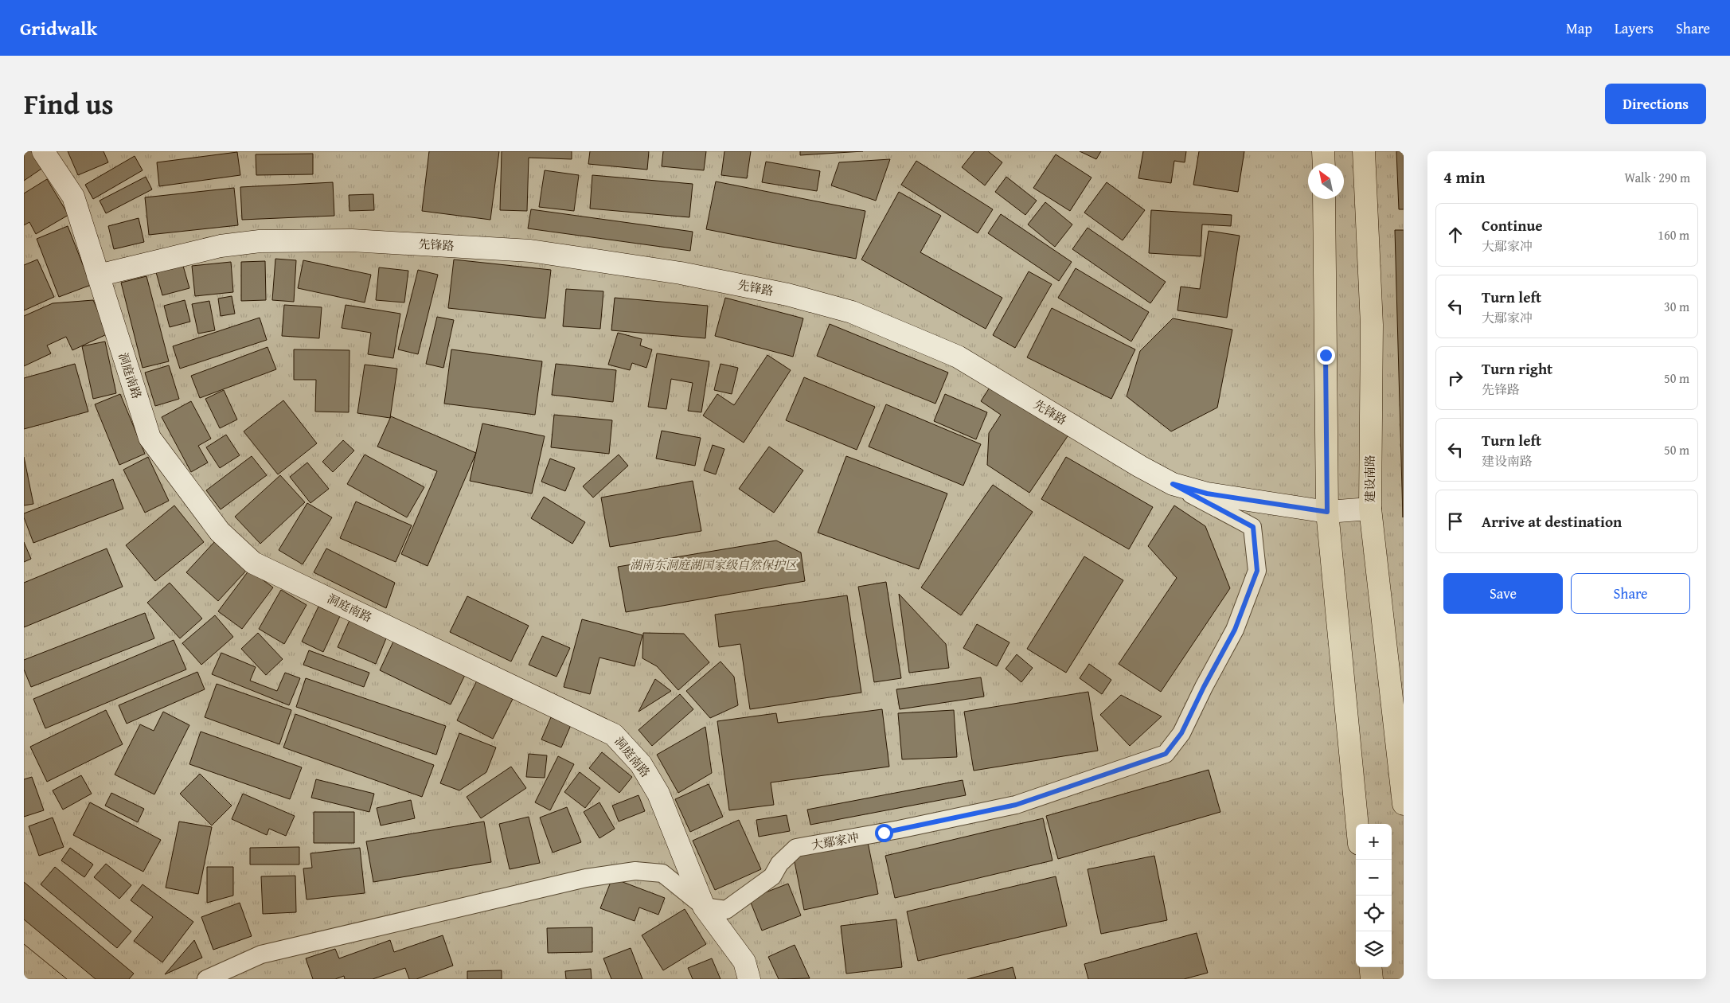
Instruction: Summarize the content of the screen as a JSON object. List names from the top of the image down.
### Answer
{
  "streets": {
    "main road": ["先锋路", "洞庭南路", "建设南路"],
    "street": ["大鄢家冲"]
  },
  "crossings": [
    ["先锋路", "洞庭南路"],
    ["先锋路", "建设南路"],
    ["先锋路", "大鄢家冲"],
    ["洞庭南路", "大鄢家冲"]
  ],
  "parks": ["湖南东洞庭湖国家级自然保护区"],
  "north": "top left",
  "page": {
    "header": "Gridwalk",
    "nav": ["Map", "Layers", "Share"],
    "title": "Find us",
    "buttons": [
      "Directions",
      ["Save", "Share"]
    ],
    "heading": ["4 min", "Walk · 290 m"],
    "list": [
      ["Continue", "大鄢家冲", "160 m"],
      ["Turn left", "大鄢家冲", "30 m"],
      ["Turn right", "先锋路", "50 m"],
      ["Turn left", "建设南路", "50 m"],
      "Arrive at destination"
    ],
    "map_buttons": ["+", "−"]
  }
}
